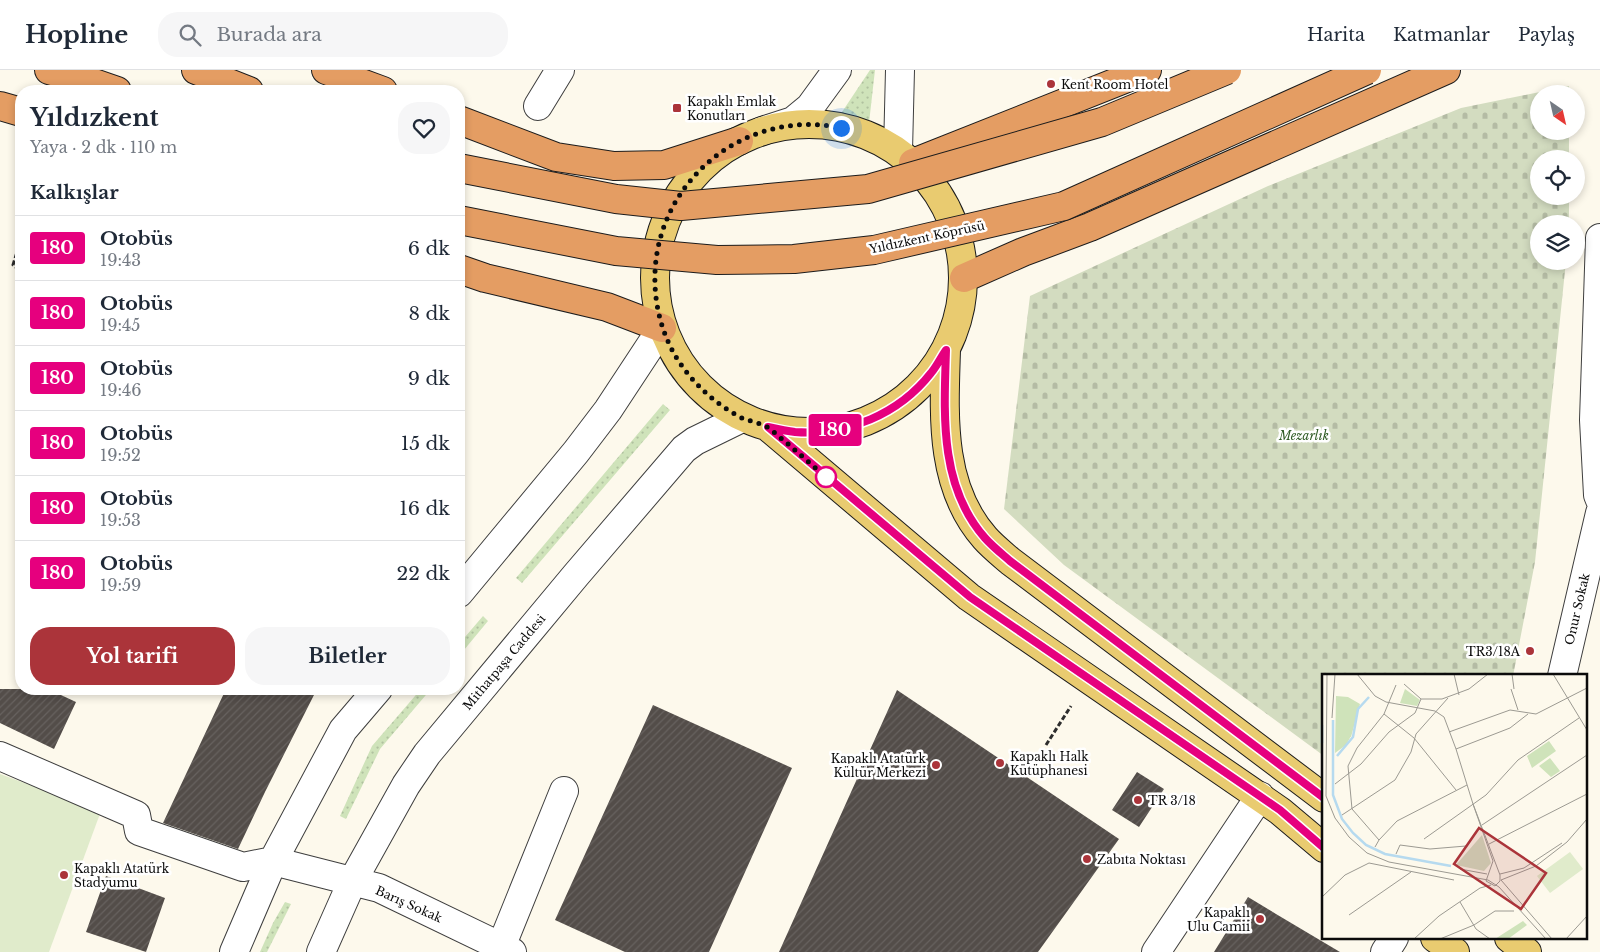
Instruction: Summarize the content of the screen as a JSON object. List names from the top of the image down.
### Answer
{
  "streets": {
    "highway": ["Yıldızkent Köprüsü"],
    "street": ["Onur Sokak", "Mithatpaşa Caddesi", "Barış Sokak"]
  },
  "crossings": [
    ["Mithatpaşa Caddesi", "Barış Sokak"]
  ],
  "parks": ["Mezarlık"],
  "places": {
    "other": [
      "Kent Room Hotel",
      "TR3/18A",
      "Kapaklı Halk Kütüphanesi",
      "Kapaklı Atatürk Kültür Merkezi",
      "TR 3/18",
      "Zabıta Noktası",
      "Kapaklı Atatürk Stadyumu",
      "Kapaklı Ulu Camii"
    ],
    "transit": ["Kapaklı Emlak Konutları"]
  },
  "lines": ["bus line 180"],
  "north": "bottom right",
  "page": {
    "header": "Hopline",
    "search": "Burada ara",
    "nav": ["Harita", "Katmanlar", "Paylaş"],
    "on_map": "180",
    "heading": [
      ["Yıldızkent", "Yaya · 2 dk · 110 m"],
      "Kalkışlar"
    ],
    "list": [
      {
        "mark": "180",
        "name": "Otobüs",
        "note": "19:43",
        "value": "6 dk"
      },
      {
        "mark": "180",
        "name": "Otobüs",
        "note": "19:45",
        "value": "8 dk"
      },
      {
        "mark": "180",
        "name": "Otobüs",
        "note": "19:46",
        "value": "9 dk"
      },
      {
        "mark": "180",
        "name": "Otobüs",
        "note": "19:52",
        "value": "15 dk"
      },
      {
        "mark": "180",
        "name": "Otobüs",
        "note": "19:53",
        "value": "16 dk"
      },
      {
        "mark": "180",
        "name": "Otobüs",
        "note": "19:59",
        "value": "22 dk"
      }
    ],
    "buttons": ["Yol tarifi", "Biletler"]
  }
}
